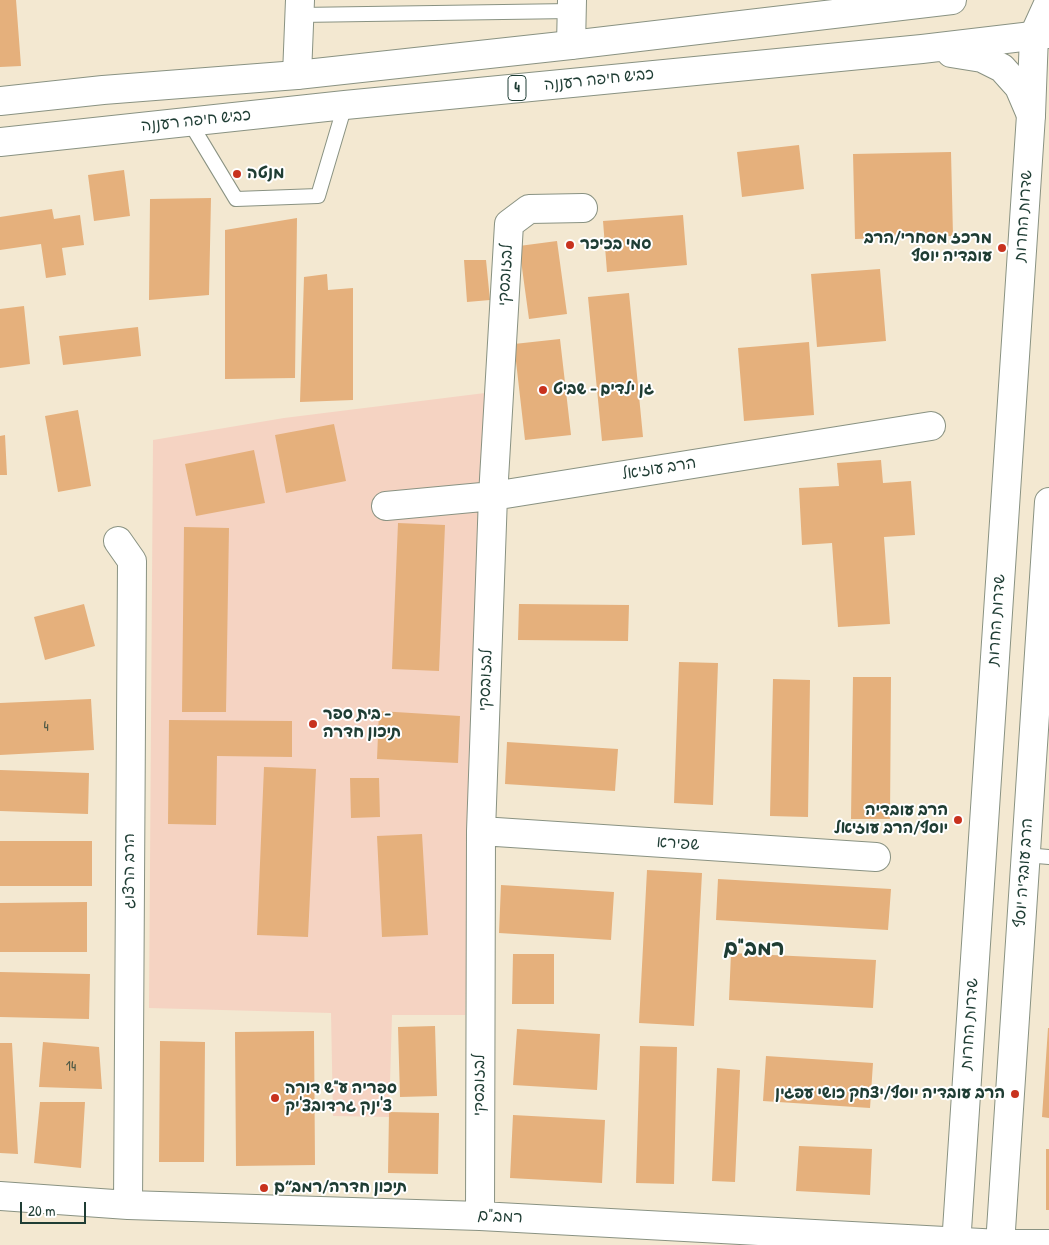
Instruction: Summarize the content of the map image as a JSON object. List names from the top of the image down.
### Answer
{
  "streets": {
    "main road": [
      "כביש חיפה רעננה",
      "4",
      "שדרות החרות",
      "לבזובסקי",
      "הרב עוזיאל",
      "שפירא",
      "הרב הרצוג",
      "הרב עובדיה יוסף",
      "רמב\"ם"
    ]
  },
  "crossings": [
    ["כביש חיפה רעננה", "שדרות החרות"],
    ["שדרות החרות", "רמב\"ם"],
    ["לבזובסקי", "הרב עוזיאל"],
    ["לבזובסקי", "שפירא"],
    ["לבזובסקי", "רמב\"ם"],
    ["הרב הרצוג", "רמב\"ם"],
    ["הרב עובדיה יוסף", "רמב\"ם"]
  ],
  "districts": ["רמב\"ם"],
  "places": [
    "מנטה",
    "סמי בכיכר",
    "מרכז מסחרי/הרב עובדיה יוסף",
    "גן ילדים - שביט",
    "בית ספר - תיכון חדרה",
    "הרב עובדיה יוסף/הרב עוזיאל",
    "הרב עובדיה יוסף/יצחק כושי עפגין",
    "ספריה ע\"ש דורה צ'ינק גרדובצ'יק",
    "תיכון חדרה/רמב״ם"
  ],
  "house_numbers": ["4", "14"],
  "scale_bar": "20 m"
}
